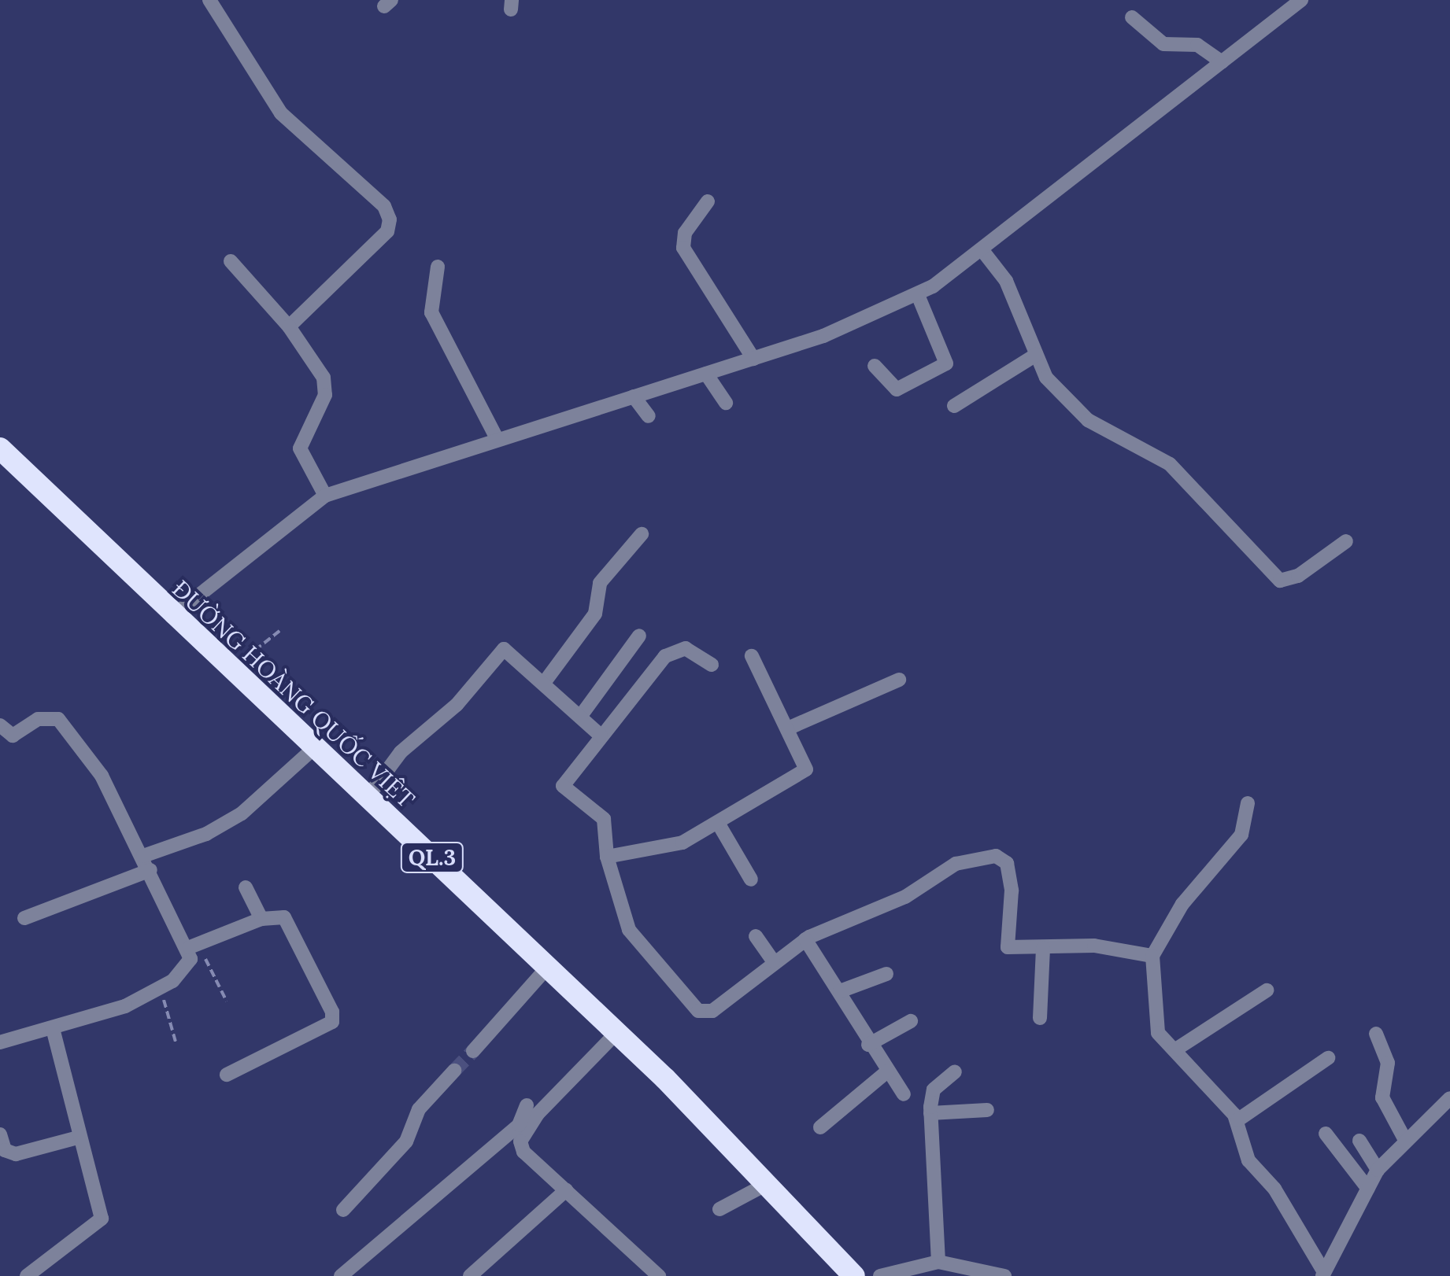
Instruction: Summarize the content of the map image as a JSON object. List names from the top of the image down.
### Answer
{
  "streets": {
    "highway": ["ĐƯỜNG HOÀNG QUỐC VIỆT", "QL.3"]
  }
}
